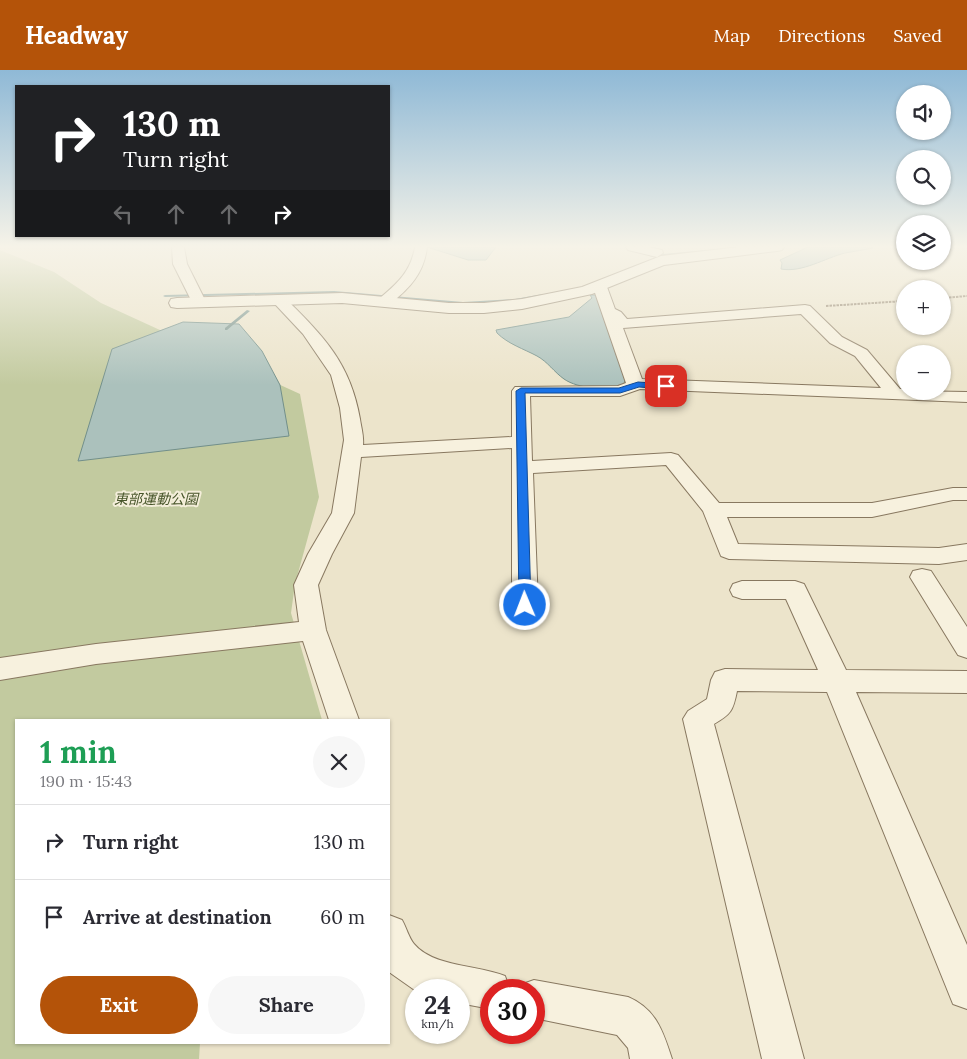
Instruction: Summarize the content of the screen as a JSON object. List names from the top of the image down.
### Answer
{
  "parks": ["東部運動公園"],
  "page": {
    "header": "Headway",
    "nav": ["Map", "Directions", "Saved"],
    "map_buttons": ["+", "−"],
    "turn": ["130 m", "Turn right"],
    "heading": ["1 min", "190 m · 15:43"],
    "list": [
      {
        "name": "Turn right",
        "value": "130 m"
      },
      {
        "name": "Arrive at destination",
        "value": "60 m"
      }
    ],
    "buttons": ["Exit", "Share"],
    "speed": "24 km/h",
    "limit": "30"
  }
}
